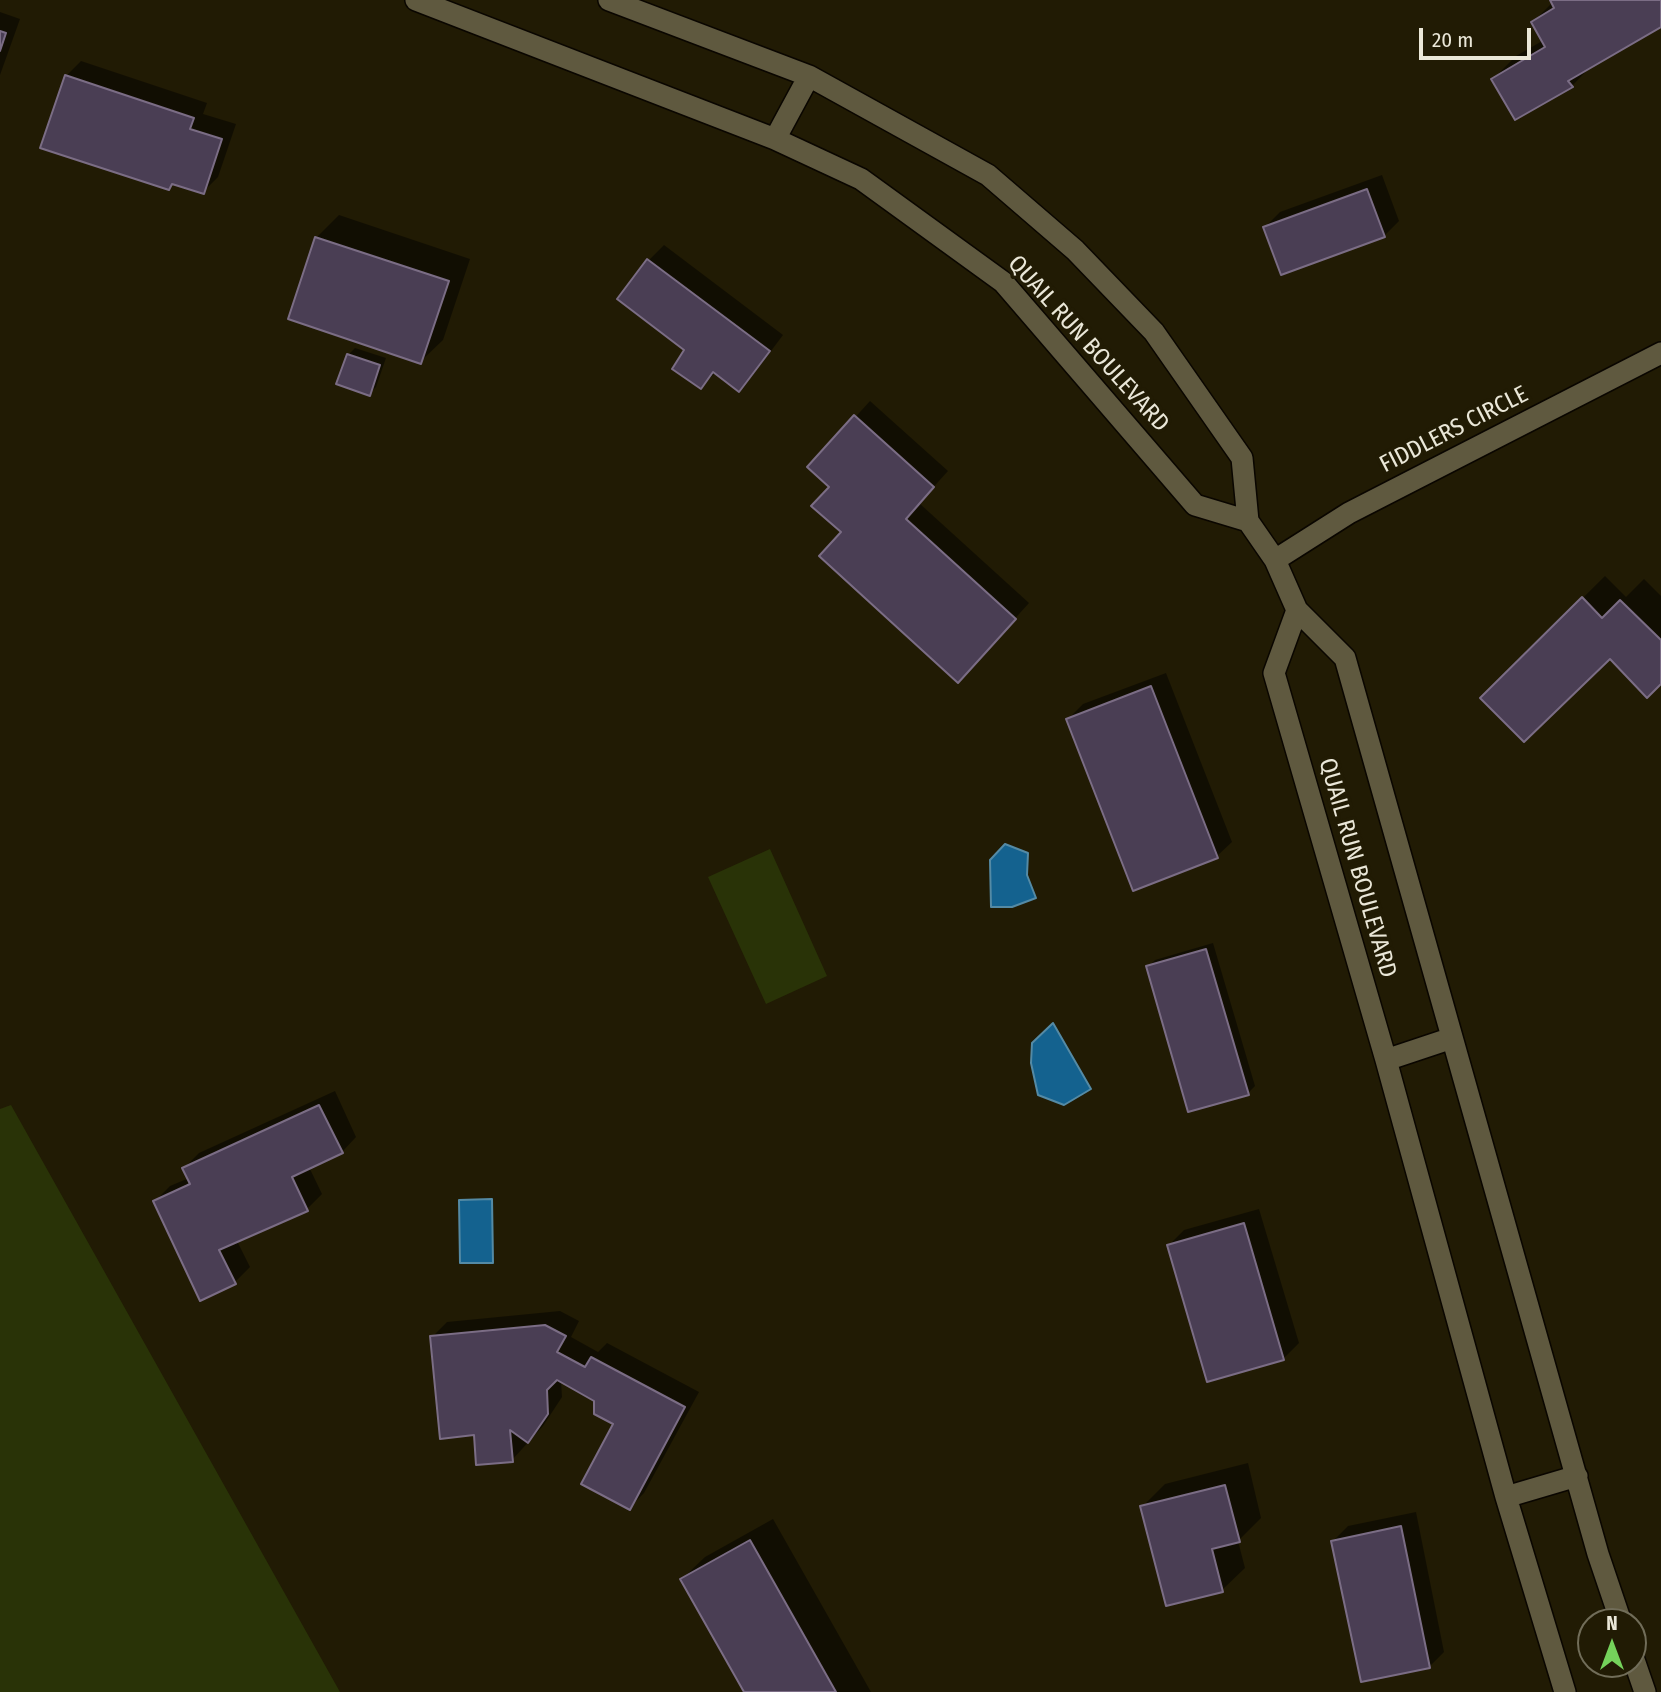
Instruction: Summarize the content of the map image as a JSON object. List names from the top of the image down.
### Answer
{
  "streets": {
    "street": ["QUAIL RUN BOULEVARD", "FIDDLERS CIRCLE"]
  },
  "crossings": [
    ["QUAIL RUN BOULEVARD", "FIDDLERS CIRCLE"]
  ],
  "scale_bar": "20 m",
  "north": "top"
}
